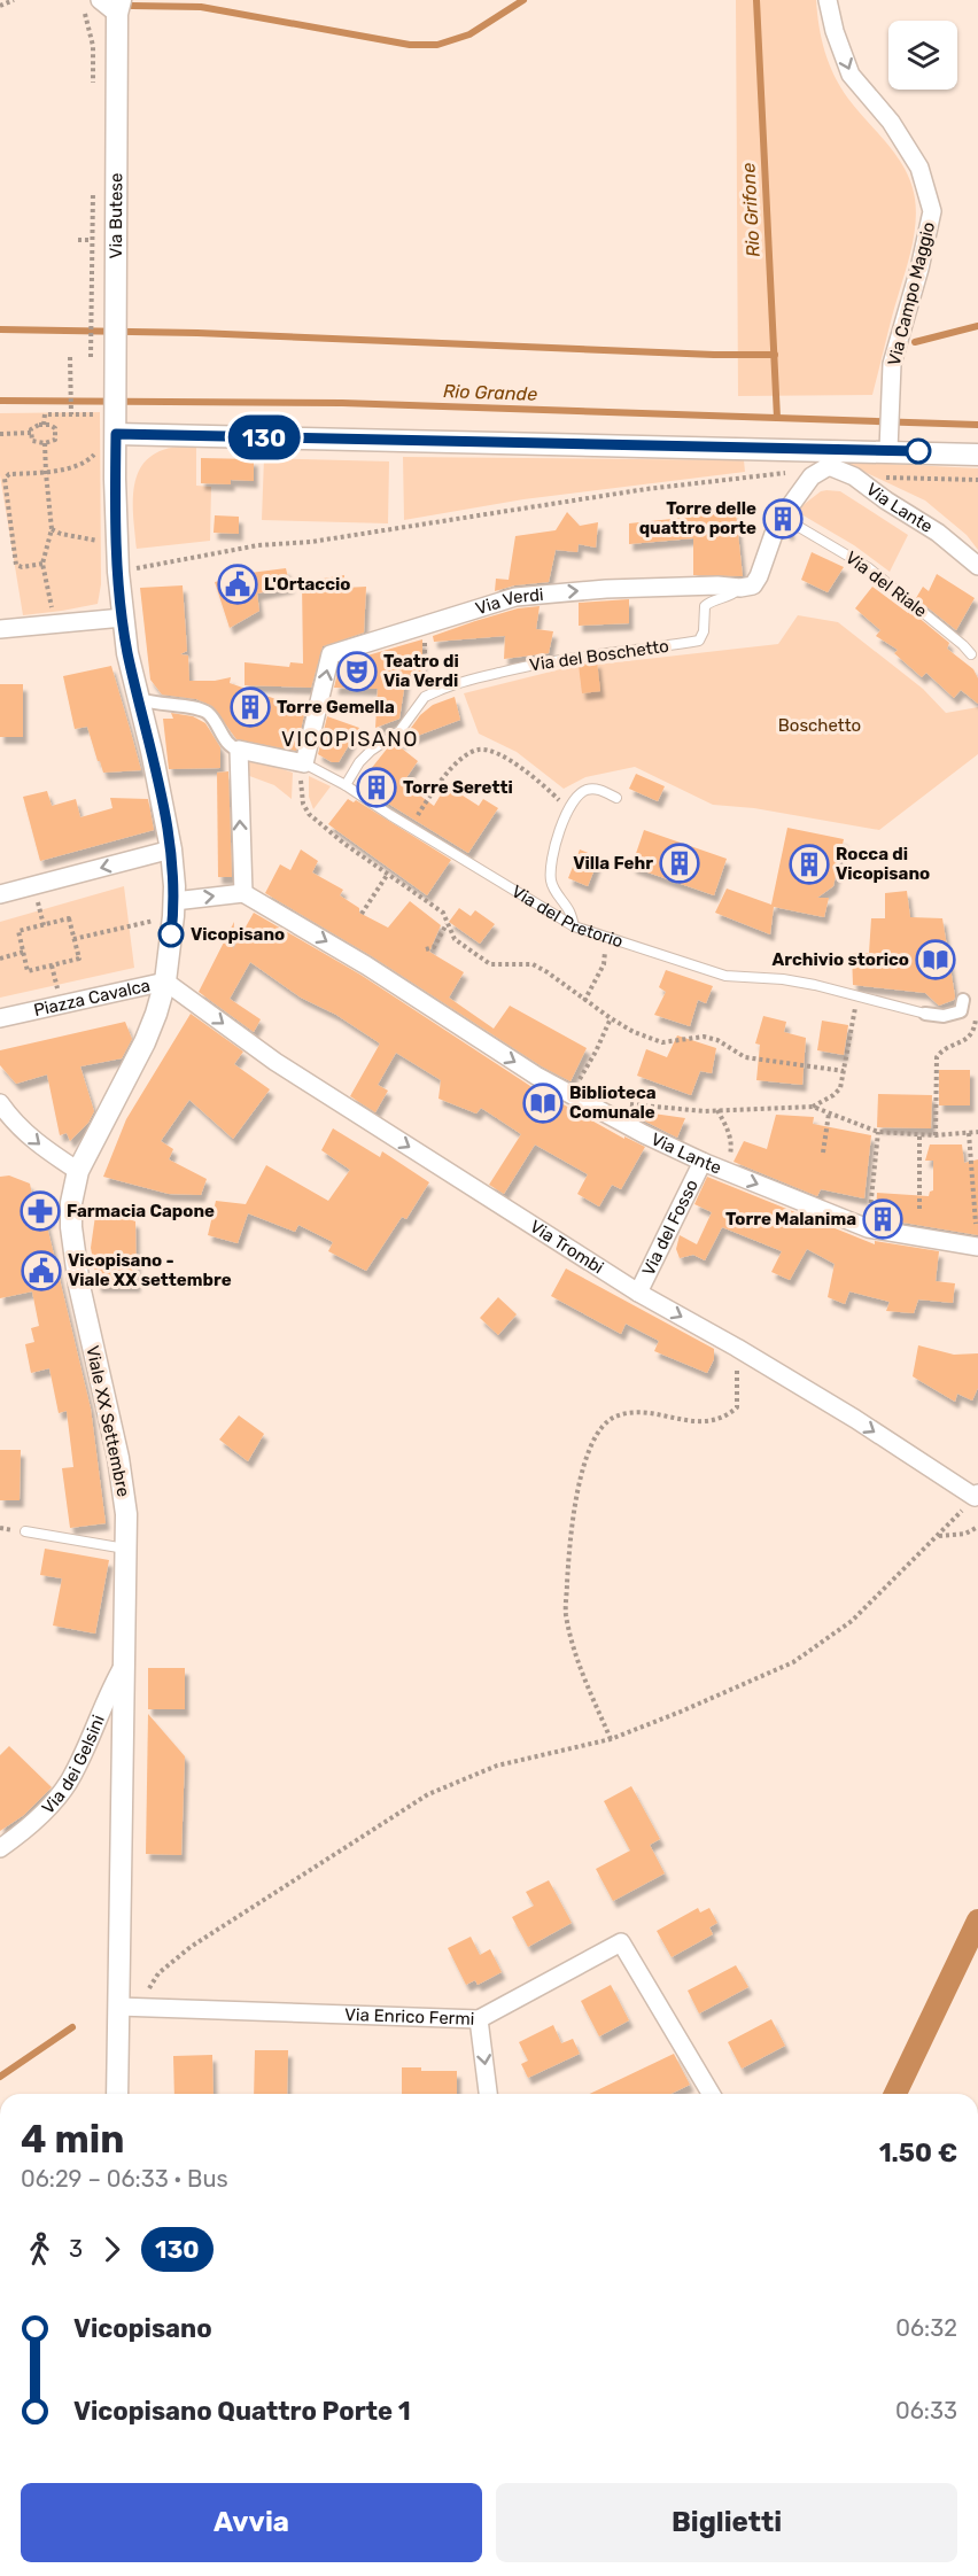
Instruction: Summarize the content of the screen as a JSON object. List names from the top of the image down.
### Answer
{
  "streets": {
    "street": [
      "Via Butese",
      "Via Campo Maggio",
      "Via Lante",
      "Via Verdi",
      "Via del Pretorio",
      "Piazza Cavalca",
      "Via del Fosso",
      "Via Trombi",
      "Viale XX Settembre",
      "Via dei Gelsini",
      "Via Enrico Fermi"
    ],
    "lane": ["Via del Riale", "Via del Boschetto"]
  },
  "crossings": [
    ["Via Butese", "Piazza Cavalca"],
    ["Via Lante", "Via del Fosso"],
    ["Via Verdi", "Via del Boschetto"],
    ["Via Verdi", "Via del Pretorio"],
    ["Piazza Cavalca", "Via Trombi"],
    ["Piazza Cavalca", "Viale XX Settembre"],
    ["Via del Fosso", "Via Trombi"],
    ["Via Trombi", "Viale XX Settembre"],
    ["Viale XX Settembre", "Via dei Gelsini"],
    ["Viale XX Settembre", "Via Enrico Fermi"]
  ],
  "one_way": ["Via Campo Maggio", "Via Lante", "Via Trombi"],
  "districts": ["VICOPISANO"],
  "water": ["Rio Grifone", "Rio Grande"],
  "parks": ["Boschetto"],
  "places": {
    "building": [
      "Torre delle quattro porte",
      "Torre Gemella",
      "Torre Seretti",
      "Villa Fehr",
      "Rocca di Vicopisano",
      "Torre Malanima"
    ],
    "public building": ["L'Ortaccio", "Vicopisano - Viale XX settembre"],
    "theatre": ["Teatro di Via Verdi"],
    "other": ["Vicopisano"],
    "library": ["Archivio storico", "Biblioteca Comunale"],
    "pharmacy": ["Farmacia Capone"]
  },
  "lines": ["bus line 130"],
  "page": {
    "on_map": "130",
    "heading": ["4 min", "06:29 – 06:33 · Bus", "1.50 €"],
    "legs": ["3", "130"],
    "list": [
      {
        "name": "Vicopisano",
        "value": "06:32"
      },
      {
        "name": "Vicopisano Quattro Porte 1",
        "value": "06:33"
      }
    ],
    "buttons": ["Avvia", "Biglietti"]
  }
}
